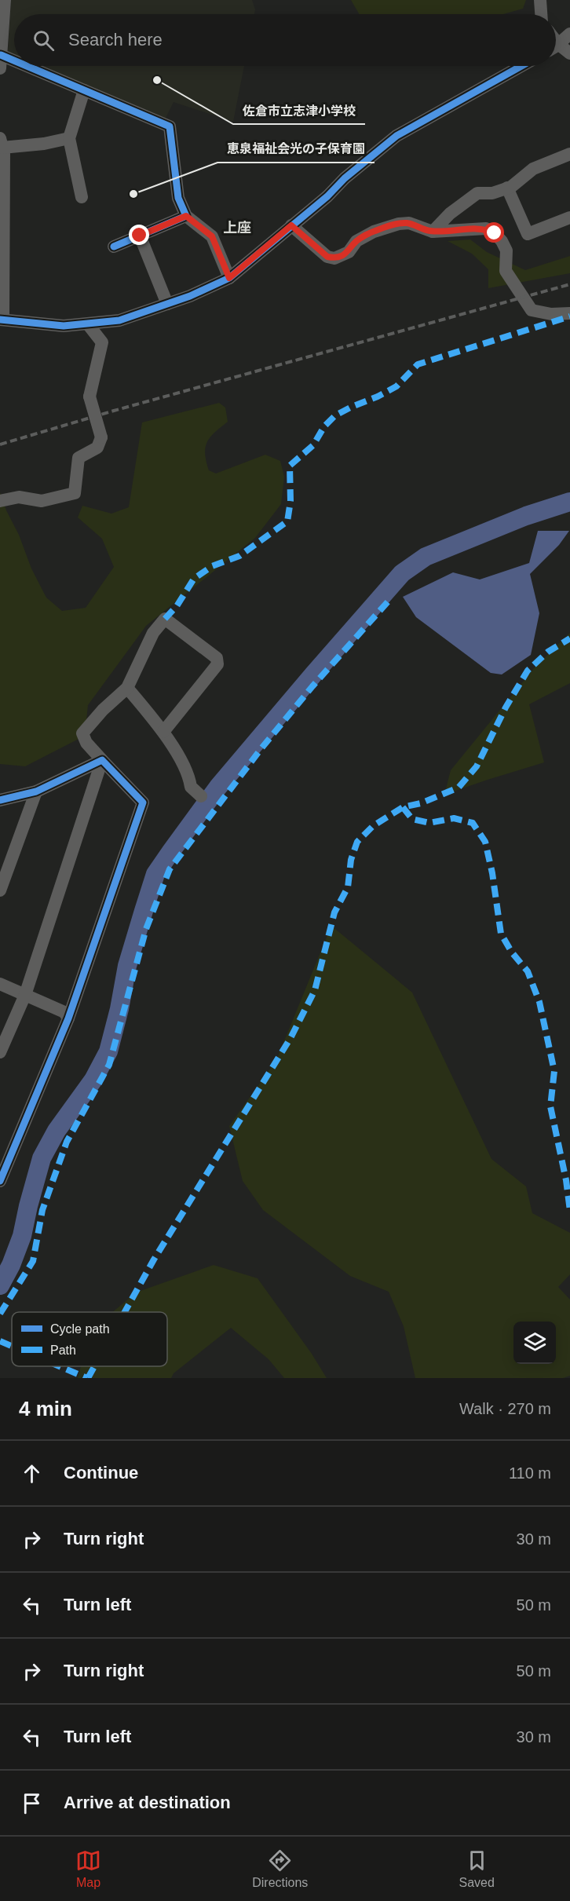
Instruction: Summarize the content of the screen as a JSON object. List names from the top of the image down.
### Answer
{
  "districts": ["上座"],
  "places": ["佐倉市立志津小学校", "恵泉福祉会光の子保育園"],
  "legend": ["Cycle path", "Path"],
  "page": {
    "search": "Search here",
    "heading": ["4 min", "Walk · 270 m"],
    "list": [
      ["Continue", "110 m"],
      ["Turn right", "30 m"],
      ["Turn left", "50 m"],
      ["Turn right", "50 m"],
      ["Turn left", "30 m"],
      "Arrive at destination"
    ],
    "nav": ["Map", "Directions", "Saved"]
  }
}
